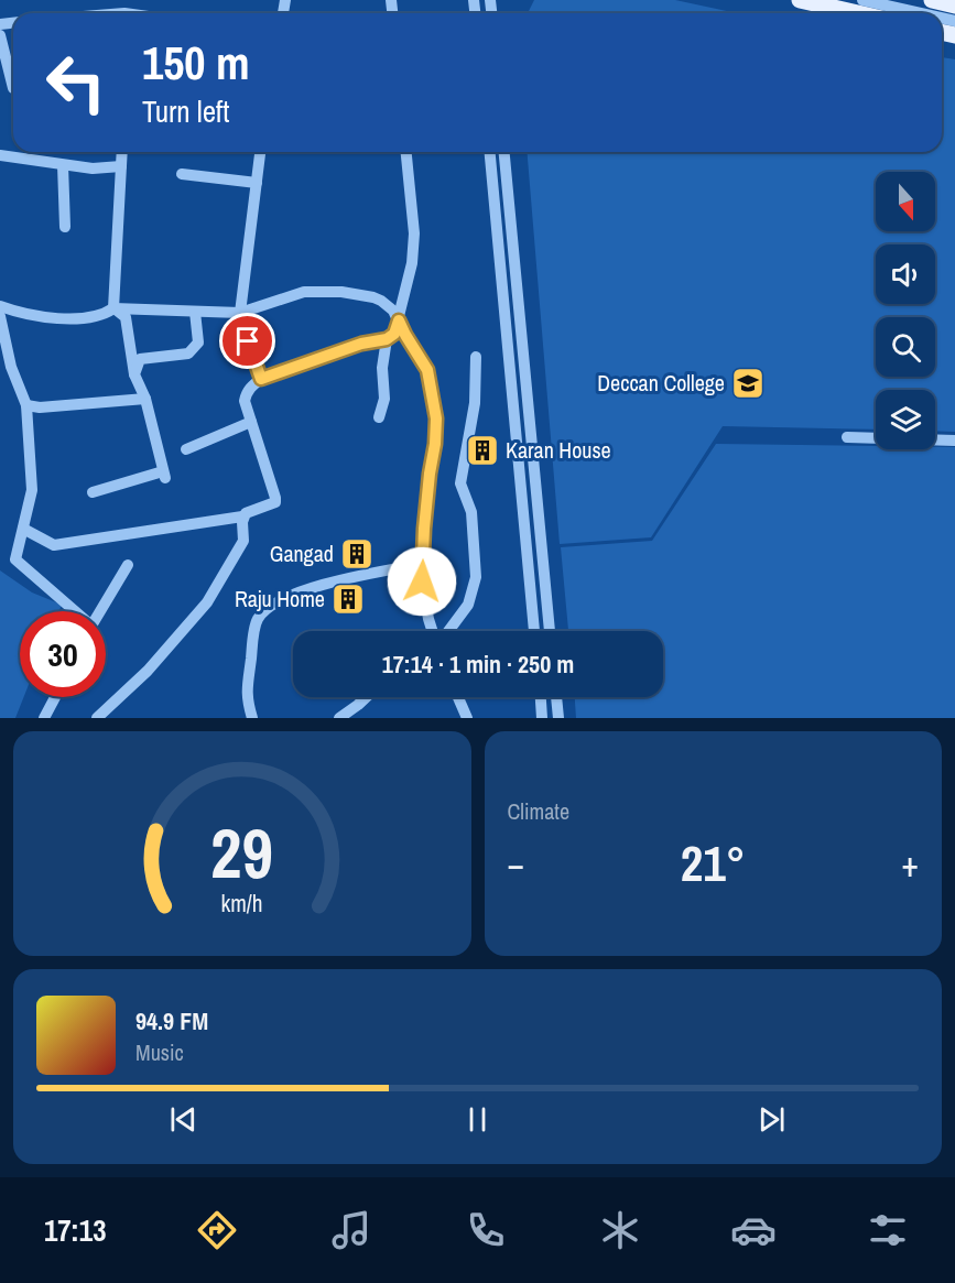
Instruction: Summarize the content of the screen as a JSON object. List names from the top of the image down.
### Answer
{
  "places": {
    "school or university": ["Deccan College"],
    "building": ["Karan House", "Gangad", "Raju Home"]
  },
  "north": "bottom",
  "page": {
    "turn": ["150 m", "Turn left"],
    "limit": "30",
    "trip": "17:14 · 1 min · 250 m",
    "tile": "Climate",
    "heat": ["−", "21°", "+"],
    "song": ["94.9 FM", "Music"],
    "tabs": "17:13",
    "gauge": ["29", "km/h"]
  }
}
